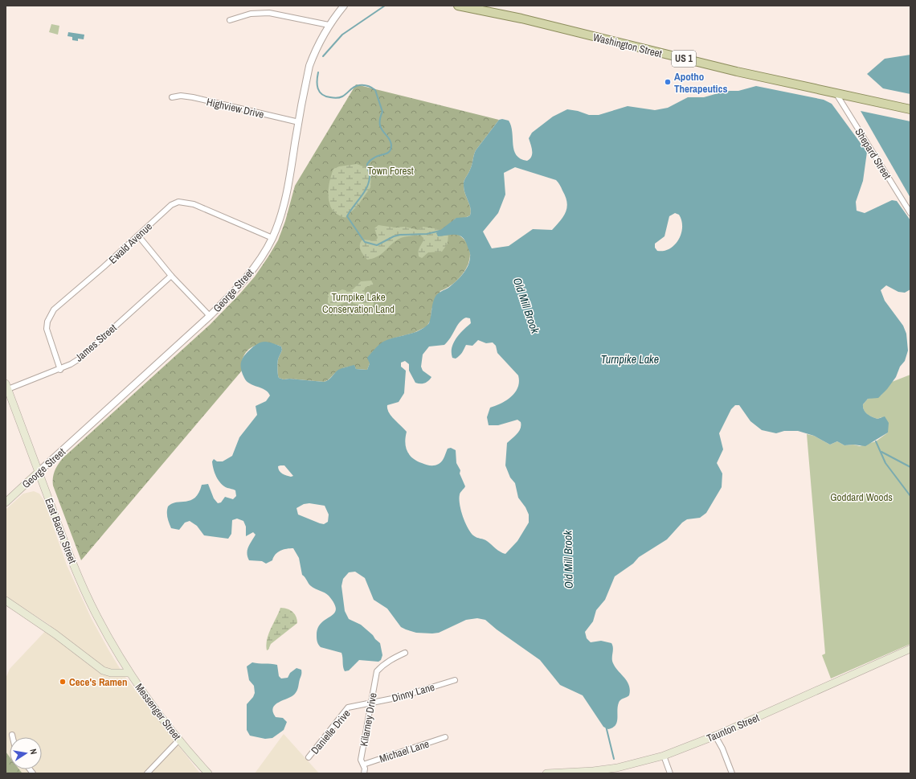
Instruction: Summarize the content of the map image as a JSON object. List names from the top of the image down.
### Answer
{
  "streets": {
    "main road": [
      "Washington Street",
      "US 1",
      "George Street",
      "East Bacon Street",
      "Messenger Street",
      "Taunton Street"
    ],
    "street": [
      "Highview Drive",
      "Shepard Street",
      "Ewald Avenue",
      "James Street",
      "Dinny Lane",
      "Kilarney Drive",
      "Danielle Drive",
      "Michael Lane"
    ]
  },
  "crossings": [
    ["Washington Street", "Shepard Street"],
    ["Highview Drive", "George Street"],
    ["Ewald Avenue", "George Street"],
    ["Ewald Avenue", "James Street"],
    ["George Street", "East Bacon Street"],
    ["James Street", "East Bacon Street"],
    ["East Bacon Street", "Messenger Street"],
    ["Dinny Lane", "Kilarney Drive"],
    ["Dinny Lane", "Danielle Drive"],
    ["Kilarney Drive", "Danielle Drive"],
    ["Kilarney Drive", "Michael Lane"]
  ],
  "water": ["Old Mill Brook", "Turnpike Lake"],
  "parks": ["Town Forest", "Turnpike Lake Conservation Land", "Goddard Woods"],
  "places": ["Apotho Therapeutics", "Cece's Ramen"],
  "north": "right"
}
